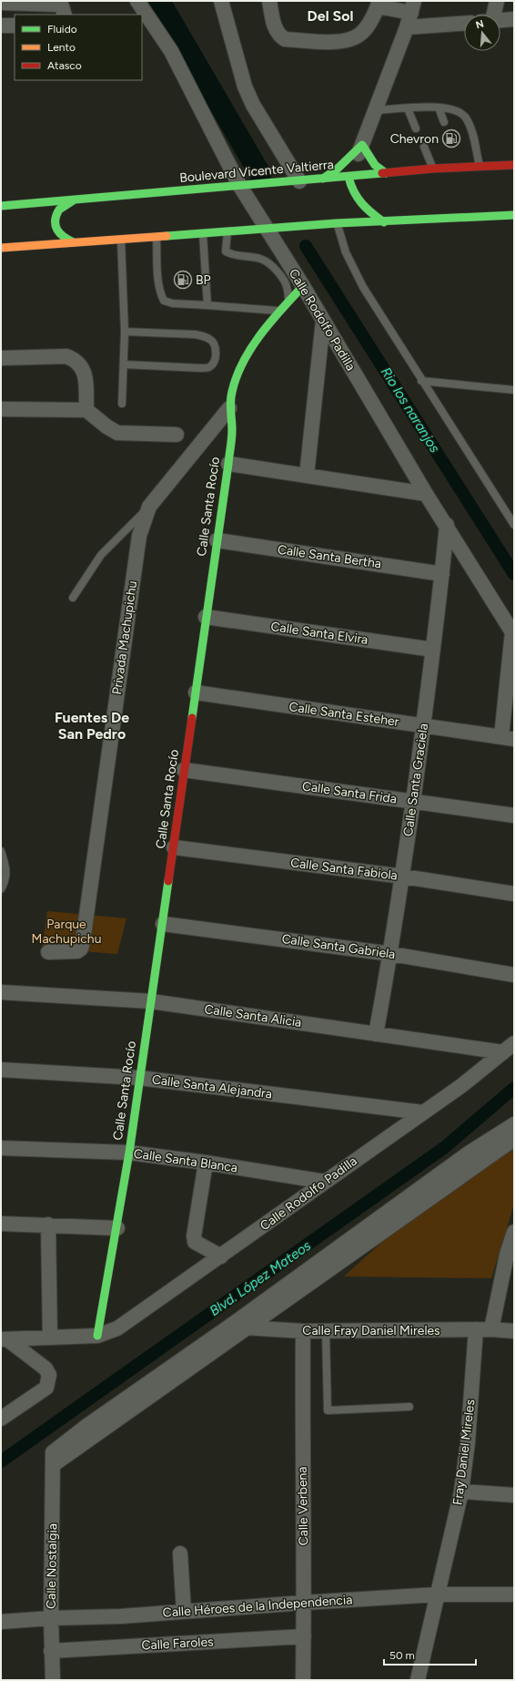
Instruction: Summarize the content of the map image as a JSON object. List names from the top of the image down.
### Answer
{
  "streets": {
    "main road": ["Boulevard Vicente Valtierra", "Calle Santa Rocío"],
    "street": [
      "Calle Rodolfo Padilla",
      "Calle Santa Bertha",
      "Calle Santa Elvira",
      "Privada Machupichu",
      "Calle Santa Esteher",
      "Calle Santa Graciela",
      "Calle Santa Frida",
      "Calle Santa Fabiola",
      "Calle Santa Gabriela",
      "Calle Santa Alicia",
      "Calle Santa Alejandra",
      "Calle Santa Blanca",
      "Calle Fray Daniel Mireles",
      "Fray Daniel Mireles",
      "Calle Verbena",
      "Calle Nostalgia",
      "Calle Héroes de la Independencia",
      "Calle Faroles"
    ]
  },
  "crossings": [
    ["Boulevard Vicente Valtierra", "Calle Rodolfo Padilla"],
    ["Calle Rodolfo Padilla", "Calle Santa Rocío"],
    ["Calle Rodolfo Padilla", "Calle Santa Graciela"],
    ["Calle Rodolfo Padilla", "Calle Santa Alicia"],
    ["Calle Rodolfo Padilla", "Calle Santa Alejandra"],
    ["Calle Rodolfo Padilla", "Calle Santa Blanca"],
    ["Calle Santa Rocío", "Calle Santa Bertha"],
    ["Calle Santa Rocío", "Calle Santa Elvira"],
    ["Calle Santa Rocío", "Privada Machupichu"],
    ["Calle Santa Rocío", "Calle Santa Esteher"],
    ["Calle Santa Rocío", "Calle Santa Frida"],
    ["Calle Santa Rocío", "Calle Santa Fabiola"],
    ["Calle Santa Rocío", "Calle Santa Gabriela"],
    ["Calle Santa Rocío", "Calle Santa Alicia"],
    ["Calle Santa Rocío", "Calle Santa Alejandra"],
    ["Calle Santa Rocío", "Calle Santa Blanca"],
    ["Calle Santa Bertha", "Calle Santa Graciela"],
    ["Calle Santa Elvira", "Calle Santa Graciela"],
    ["Calle Santa Esteher", "Calle Santa Graciela"],
    ["Calle Santa Graciela", "Calle Santa Frida"],
    ["Calle Santa Graciela", "Calle Santa Fabiola"],
    ["Calle Santa Graciela", "Calle Santa Gabriela"],
    ["Calle Santa Graciela", "Calle Santa Alicia"],
    ["Calle Fray Daniel Mireles", "Fray Daniel Mireles"],
    ["Calle Fray Daniel Mireles", "Calle Verbena"],
    ["Fray Daniel Mireles", "Calle Héroes de la Independencia"],
    ["Calle Verbena", "Calle Héroes de la Independencia"],
    ["Calle Verbena", "Calle Faroles"],
    ["Calle Nostalgia", "Calle Héroes de la Independencia"],
    ["Calle Nostalgia", "Calle Faroles"]
  ],
  "districts": ["Del Sol", "Fuentes De San Pedro"],
  "water": ["Rio los naranjos", "Blvd. López Mateos"],
  "parks": ["Parque Machupichu"],
  "places": {
    "fuel station": ["Chevron", "BP"]
  },
  "legend": ["Fluido", "Lento", "Atasco"],
  "scale_bar": "50 m",
  "north": "top"
}
